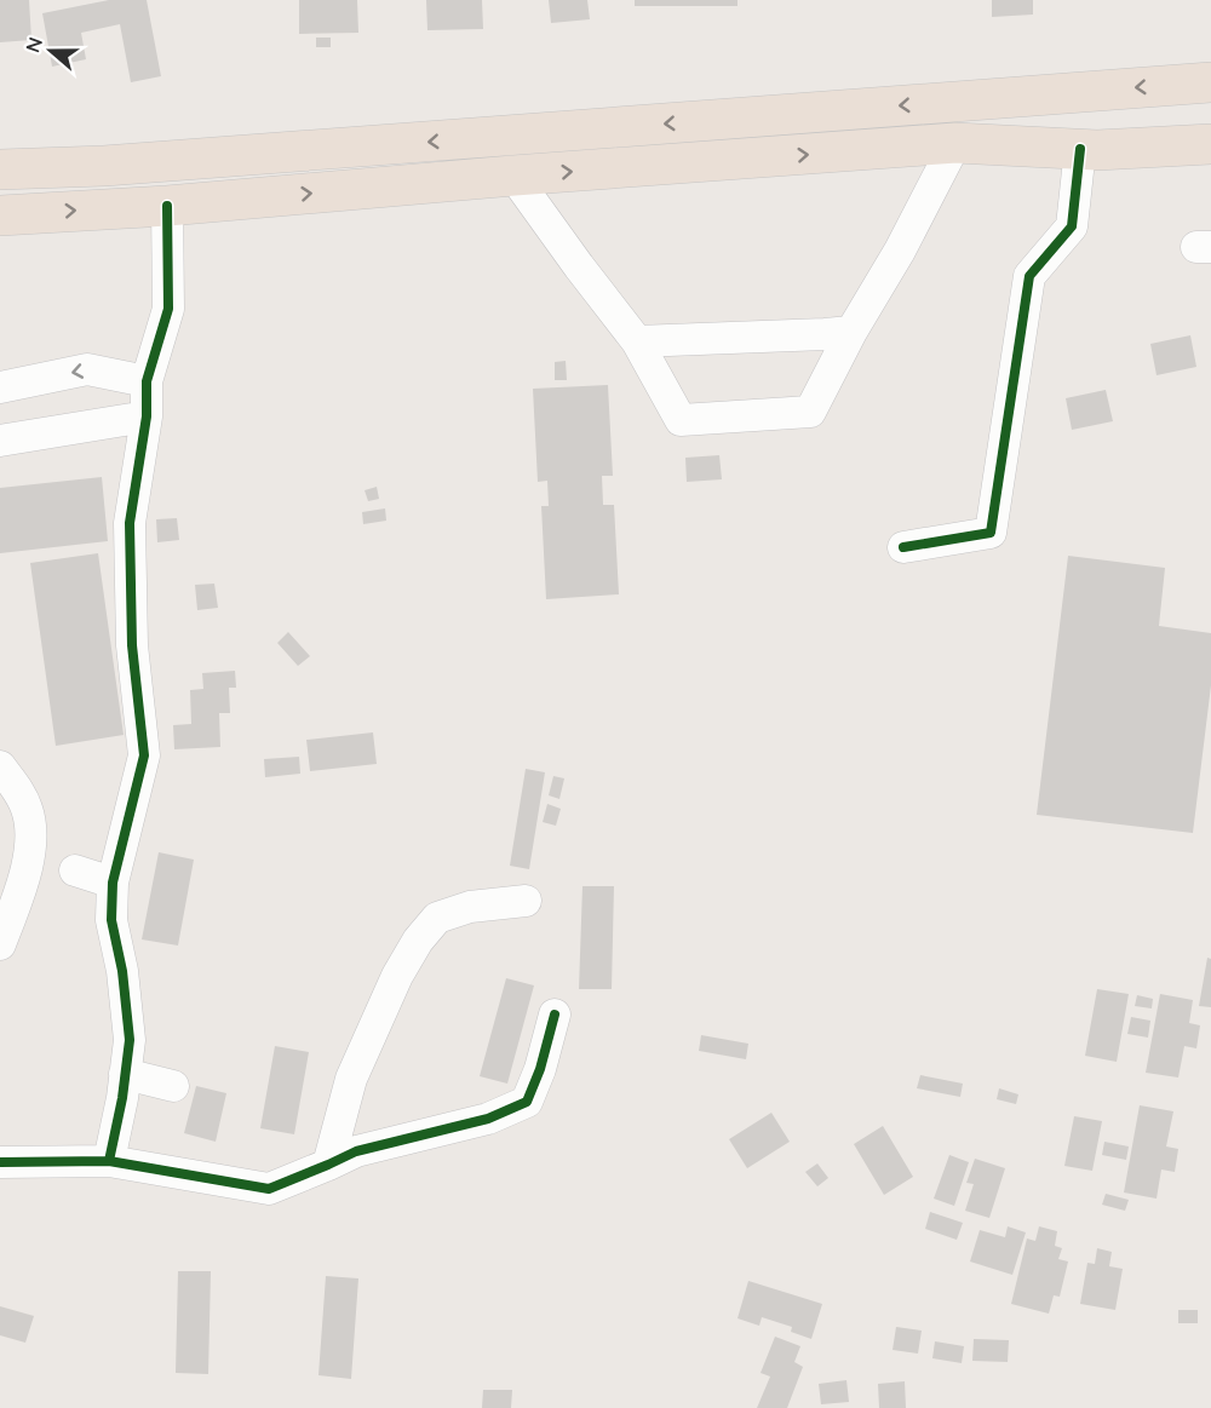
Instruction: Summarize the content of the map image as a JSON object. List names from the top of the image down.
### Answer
{
  "north": "left"
}
